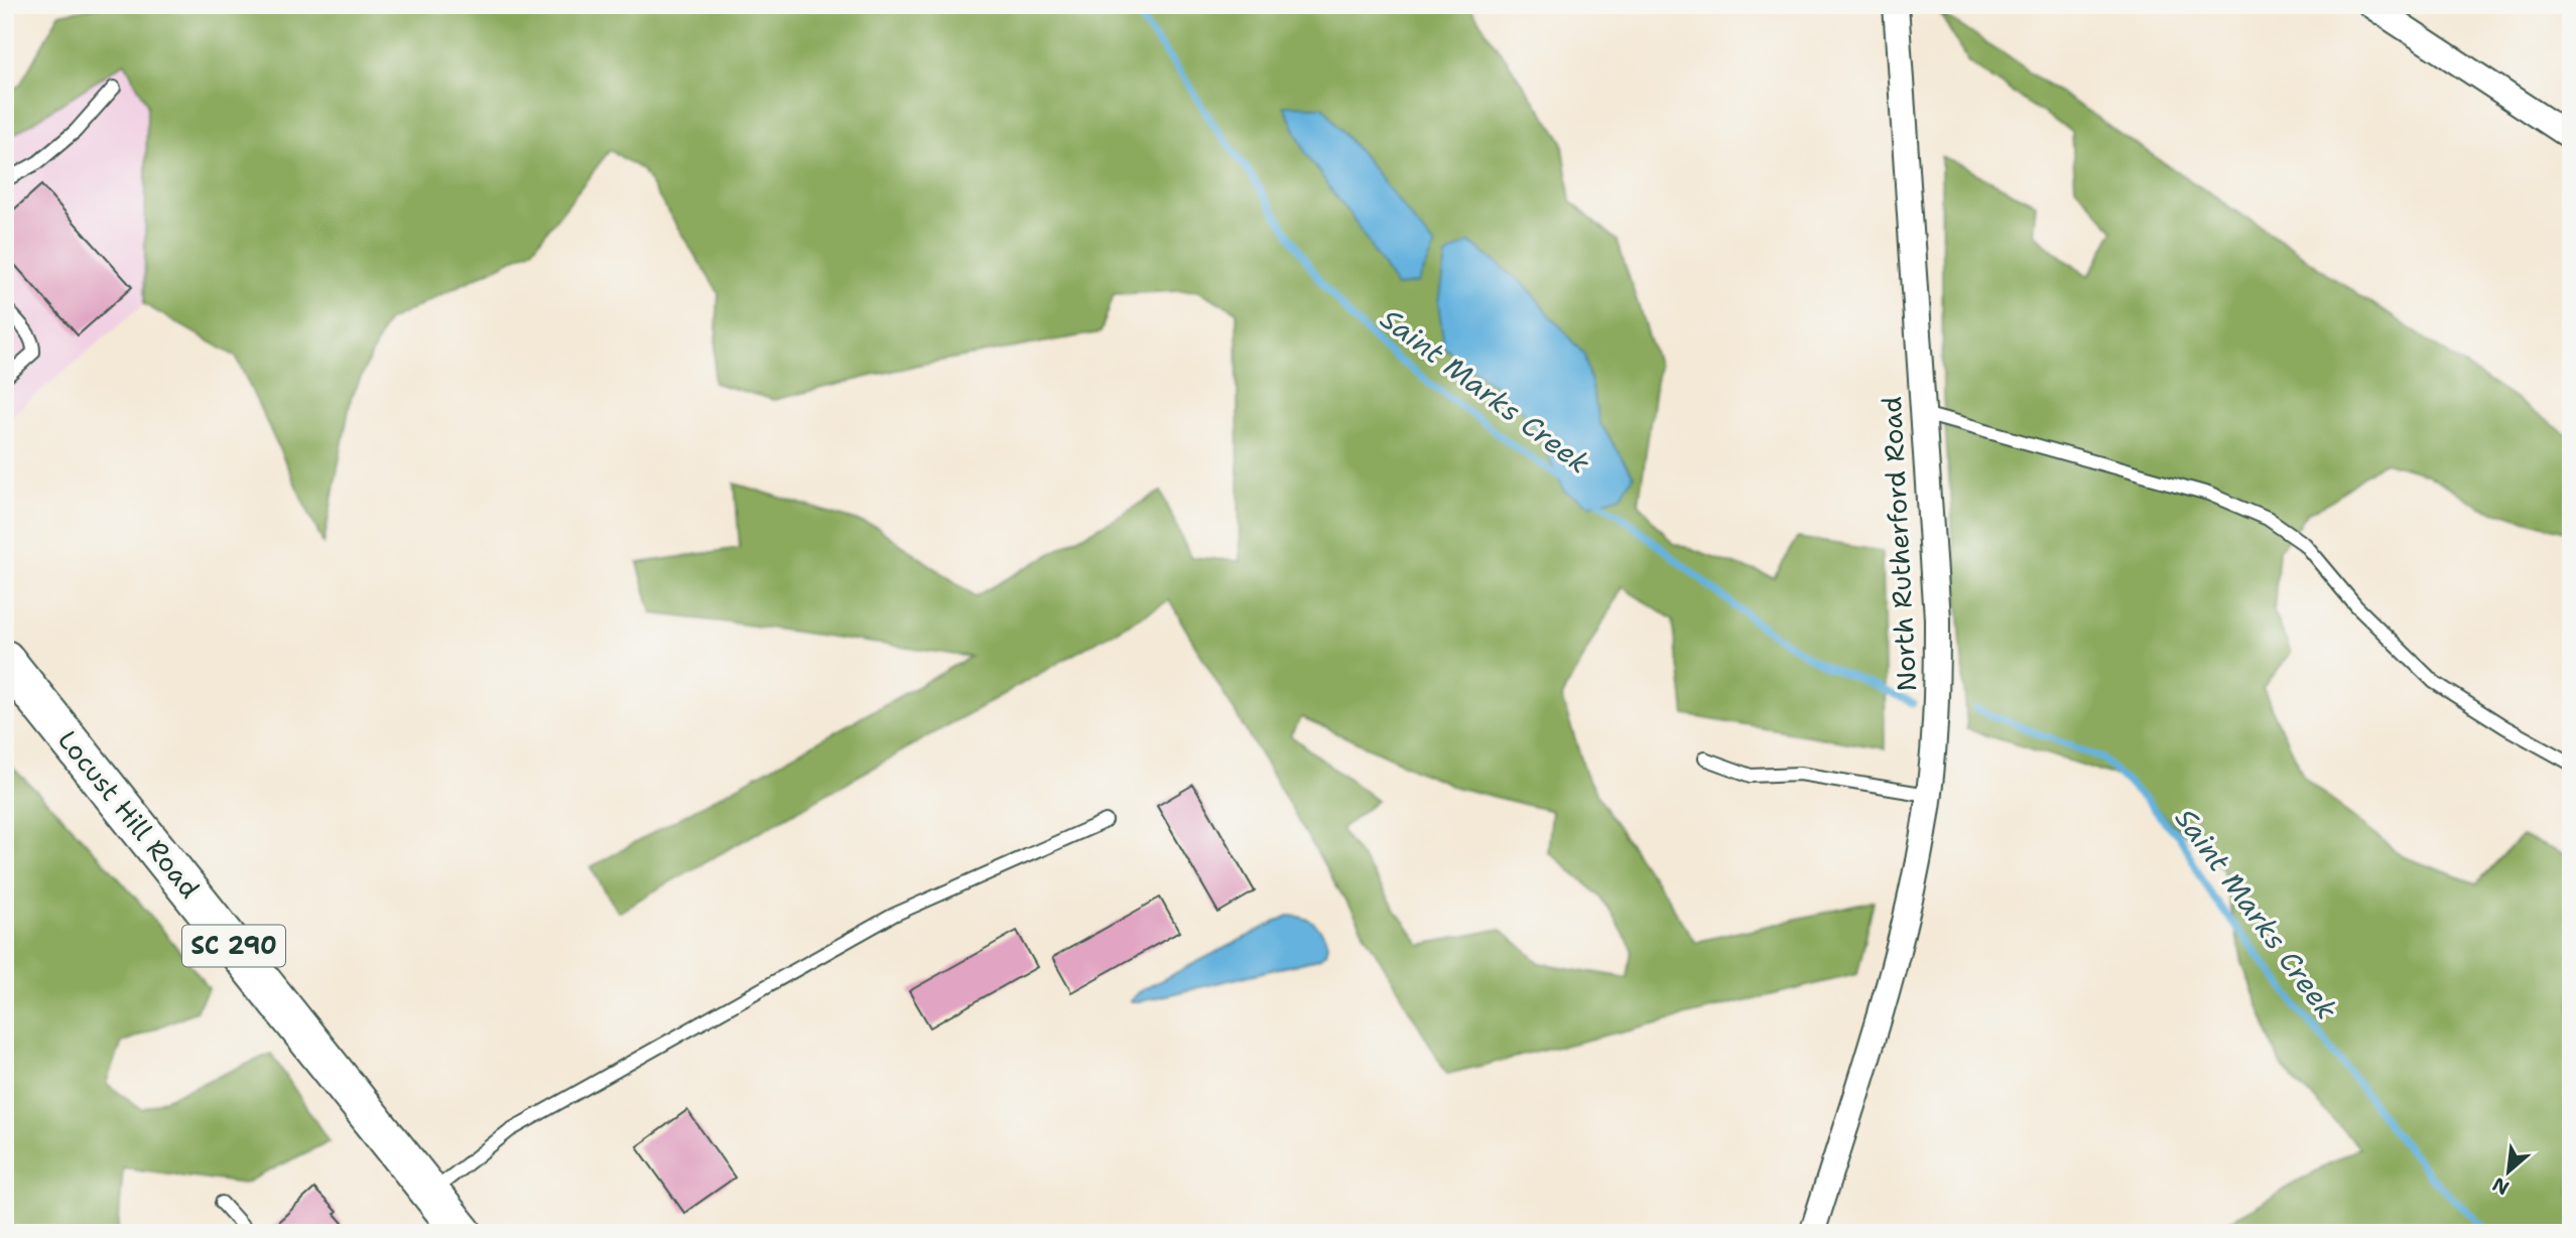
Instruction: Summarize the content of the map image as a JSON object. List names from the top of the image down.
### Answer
{
  "streets": {
    "main road": ["Locust Hill Road", "SC 290"],
    "street": ["North Rutherford Road"]
  },
  "water": ["Saint Marks Creek"],
  "north": "bottom left"
}
